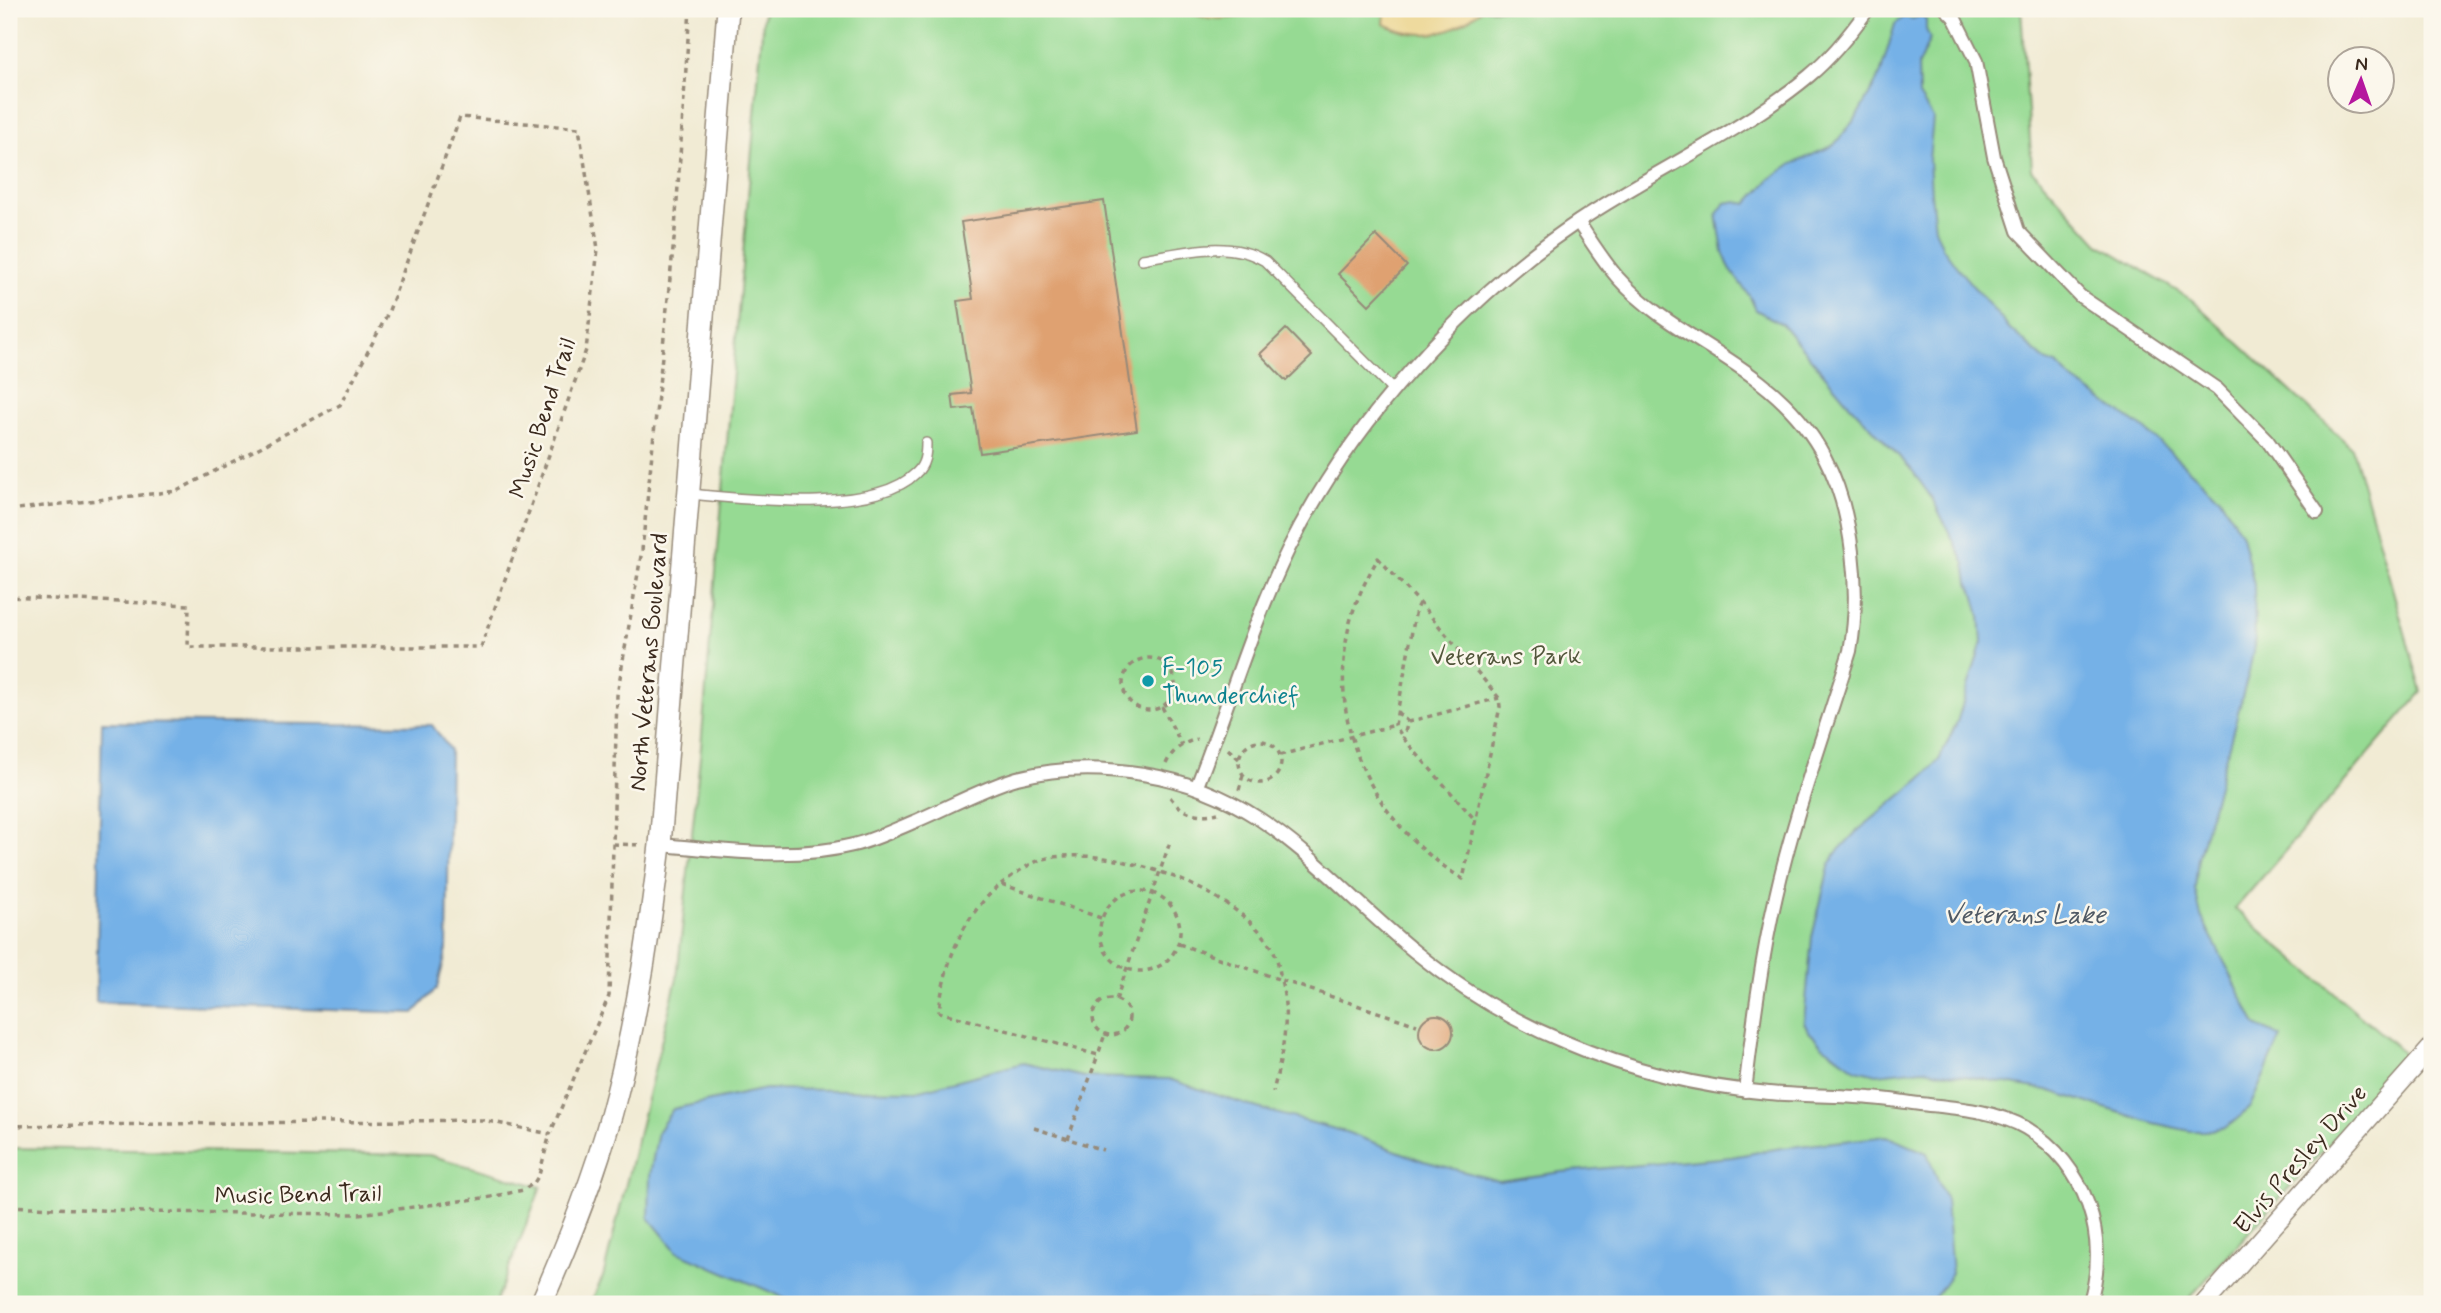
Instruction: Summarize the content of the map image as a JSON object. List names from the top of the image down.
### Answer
{
  "streets": {
    "street": ["North Veterans Boulevard", "Elvis Presley Drive"],
    "path": ["Music Bend Trail"]
  },
  "water": ["Veterans Lake"],
  "parks": ["Veterans Park"],
  "places": ["F-105 Thunderchief"],
  "north": "top"
}
